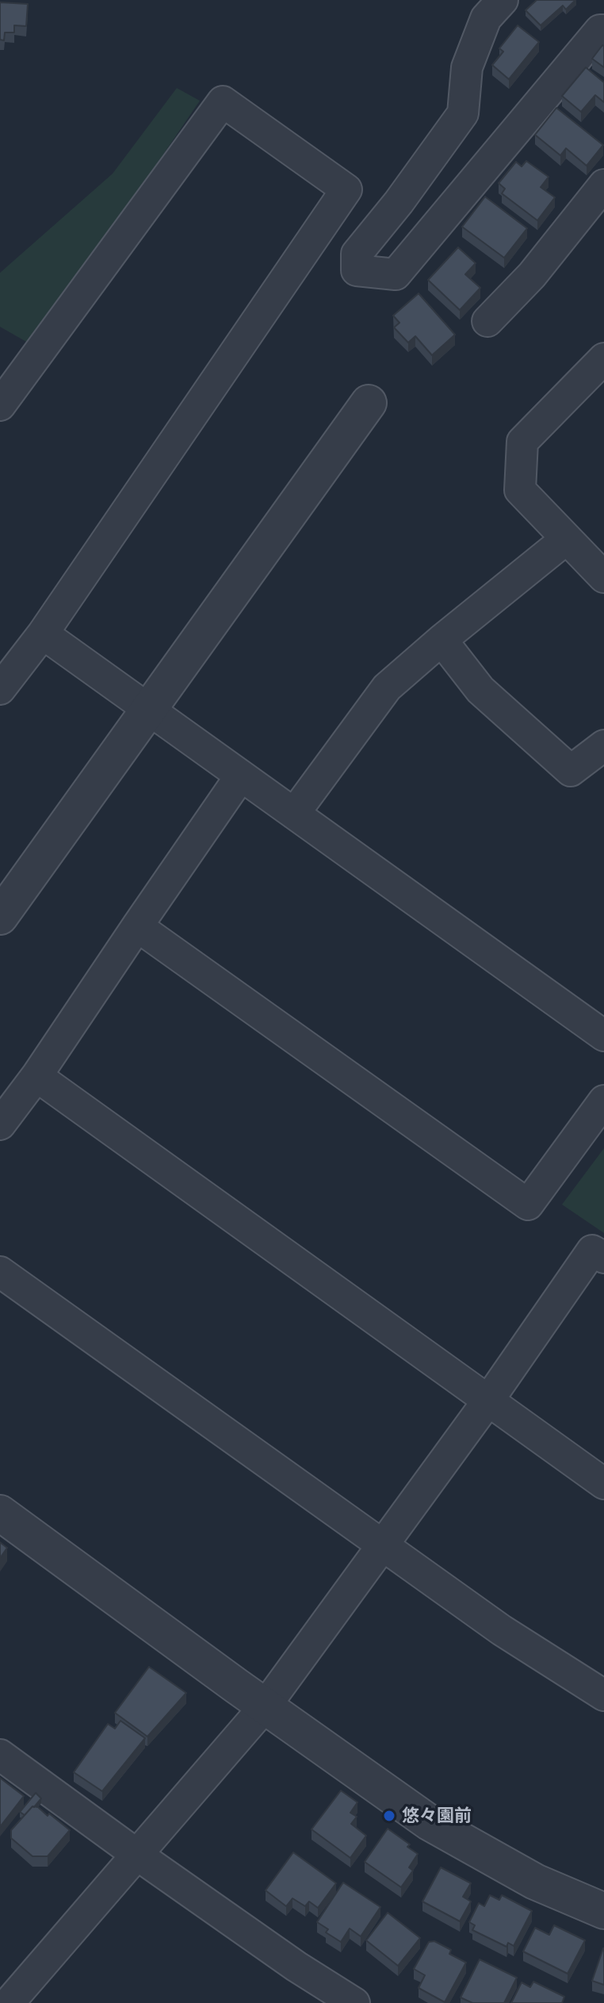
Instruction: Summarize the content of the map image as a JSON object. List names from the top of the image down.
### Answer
{
  "places": ["悠々園前"]
}
